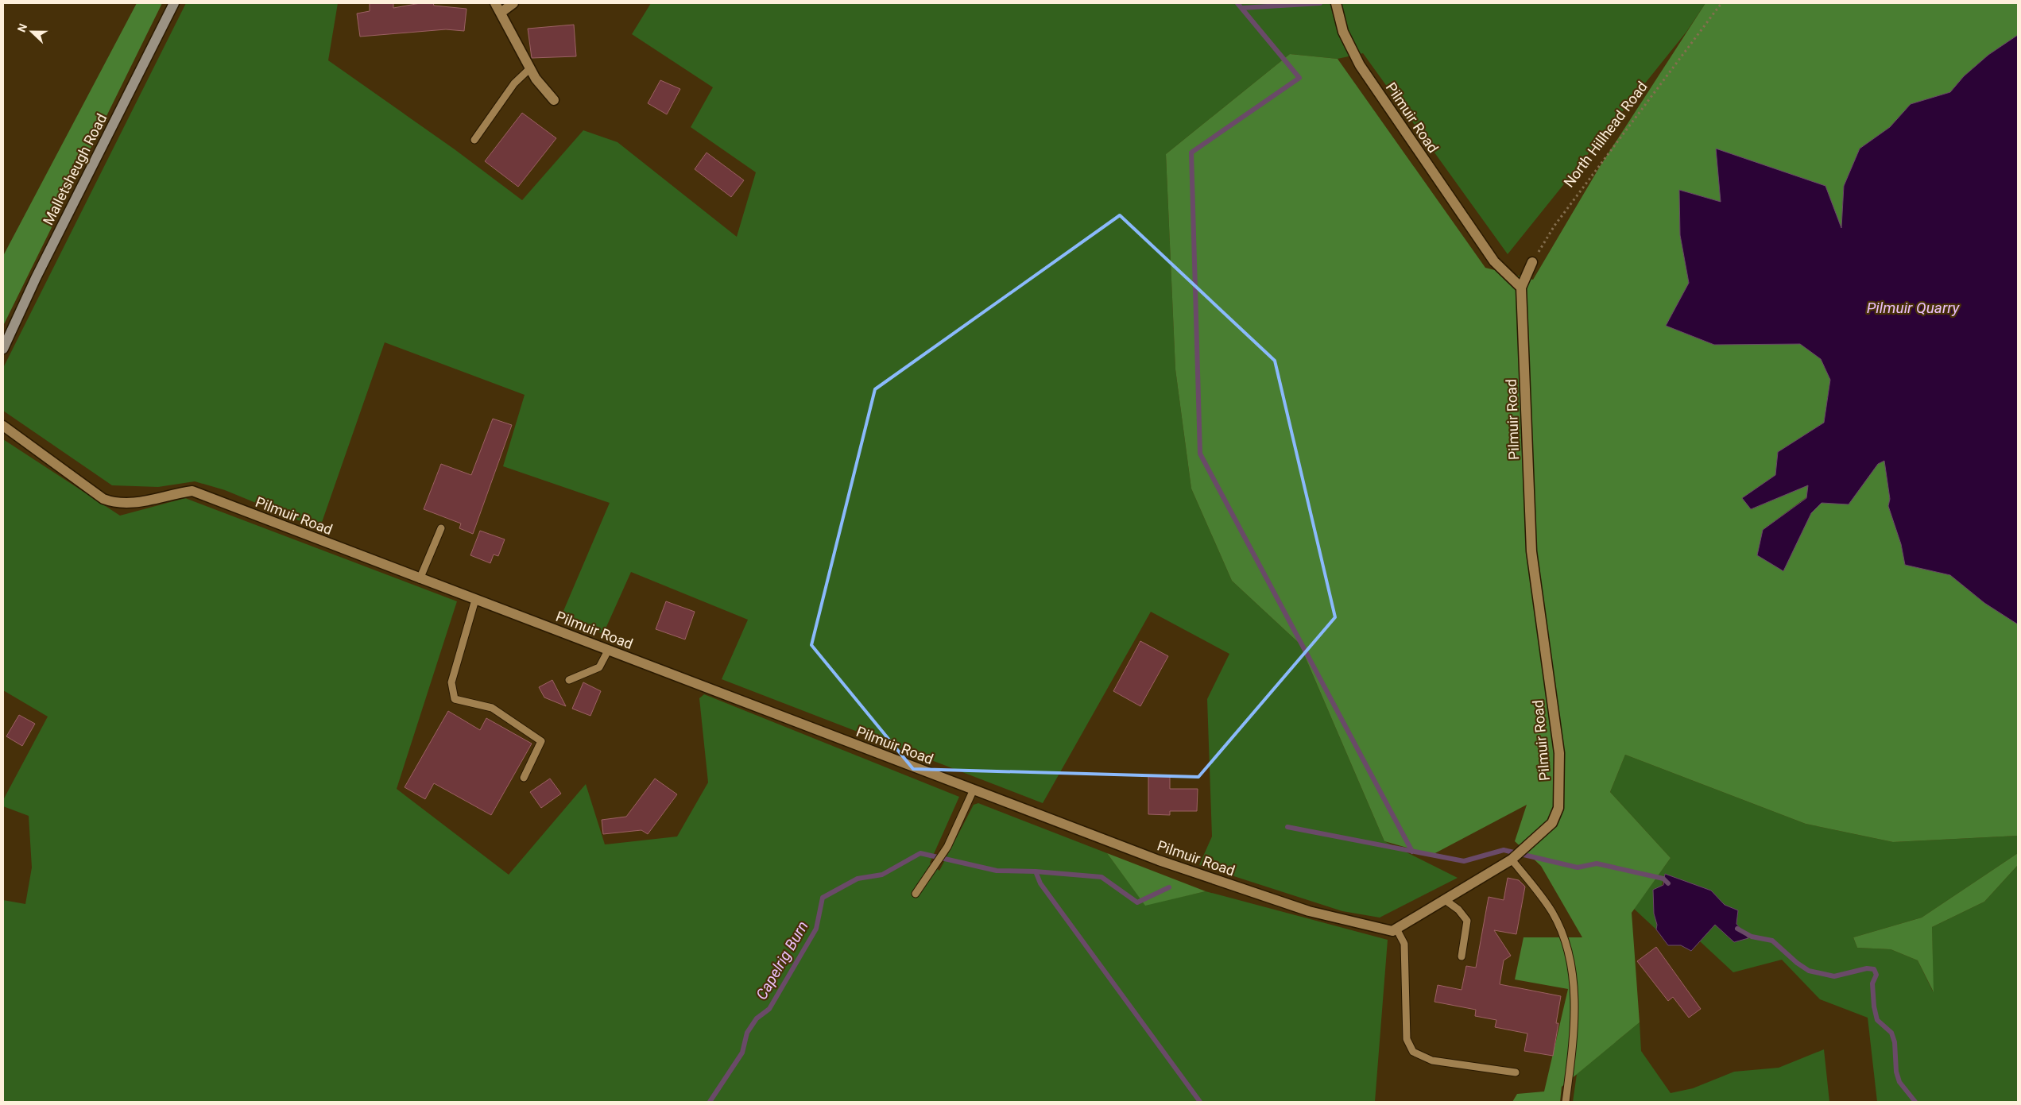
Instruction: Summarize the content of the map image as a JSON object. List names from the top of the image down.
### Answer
{
  "streets": {
    "street": ["Pilmuir Road", "Malletsheugh Road"],
    "path": ["North Hillhead Road"]
  },
  "water": ["Pilmuir Quarry", "Capelrig Burn"],
  "north": "left"
}
